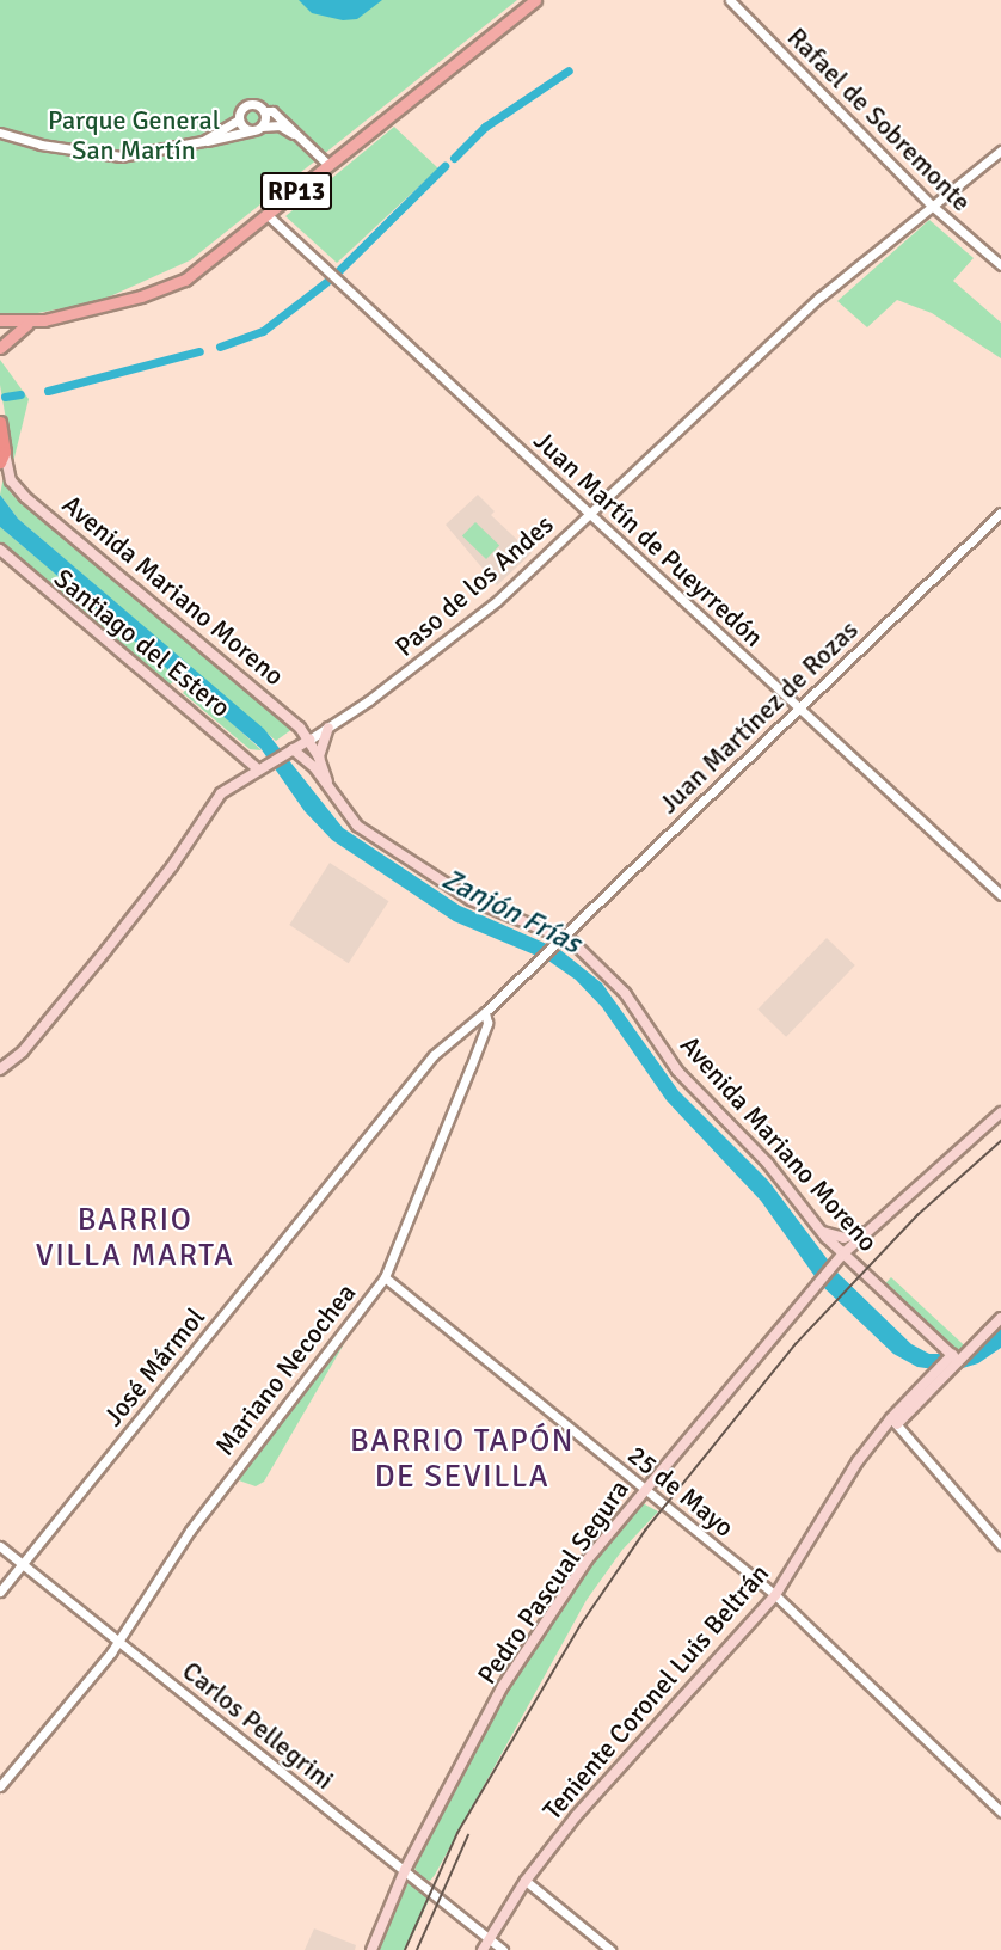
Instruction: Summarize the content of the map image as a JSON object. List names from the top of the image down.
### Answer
{
  "streets": {
    "highway": ["Avenida Mariano Moreno"],
    "main road": [
      "RP13",
      "Paso de los Andes",
      "Santiago del Estero",
      "Pedro Pascual Segura",
      "Teniente Coronel Luis Beltrán"
    ],
    "street": [
      "Rafael de Sobremonte",
      "Juan Martín de Pueyrredón",
      "Juan Martínez de Rozas",
      "José Mármol",
      "Mariano Necochea",
      "25 de Mayo",
      "Carlos Pellegrini"
    ]
  },
  "crossings": [
    ["Rafael de Sobremonte", "Paso de los Andes"],
    ["RP13", "Juan Martín de Pueyrredón"],
    ["Juan Martín de Pueyrredón", "Paso de los Andes"],
    ["Juan Martín de Pueyrredón", "Juan Martínez de Rozas"],
    ["Paso de los Andes", "Avenida Mariano Moreno"],
    ["Paso de los Andes", "Santiago del Estero"],
    ["Avenida Mariano Moreno", "Juan Martínez de Rozas"],
    ["Avenida Mariano Moreno", "Pedro Pascual Segura"],
    ["Avenida Mariano Moreno", "Teniente Coronel Luis Beltrán"],
    ["Juan Martínez de Rozas", "José Mármol"],
    ["Juan Martínez de Rozas", "Mariano Necochea"],
    ["José Mármol", "Mariano Necochea"],
    ["José Mármol", "Carlos Pellegrini"],
    ["Mariano Necochea", "25 de Mayo"],
    ["Mariano Necochea", "Carlos Pellegrini"],
    ["25 de Mayo", "Pedro Pascual Segura"],
    ["25 de Mayo", "Teniente Coronel Luis Beltrán"],
    ["Pedro Pascual Segura", "Carlos Pellegrini"],
    ["Teniente Coronel Luis Beltrán", "Carlos Pellegrini"]
  ],
  "districts": ["BARRIO VILLA MARTA", "BARRIO TAPÓN DE SEVILLA"],
  "water": ["Zanjón Frías"],
  "parks": ["Parque General San Martín"]
}
